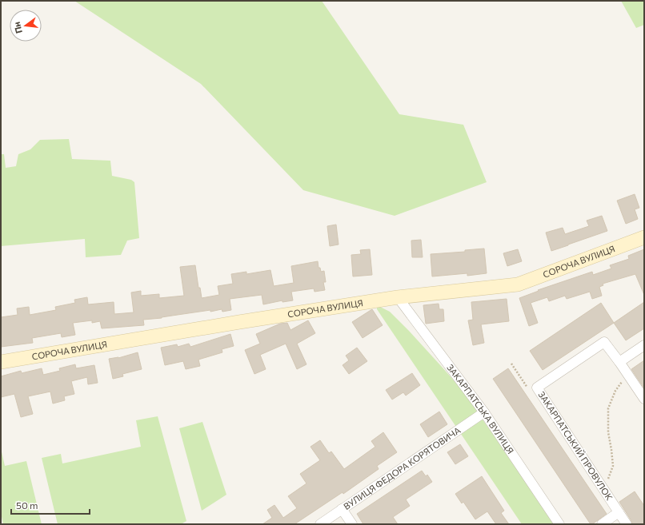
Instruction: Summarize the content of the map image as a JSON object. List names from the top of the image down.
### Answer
{
  "streets": {
    "main road": ["СОРОЧА ВУЛИЦЯ"],
    "street": ["ЗАКАРПАТСЬКА ВУЛИЦЯ", "ЗАКАРПАТСЬКИЙ ПРОВУЛОК", "ВУЛИЦЯ ФЕДОРА КОРЯТОВИЧА"]
  },
  "crossings": [
    ["СОРОЧА ВУЛИЦЯ", "ЗАКАРПАТСЬКА ВУЛИЦЯ"],
    ["ЗАКАРПАТСЬКА ВУЛИЦЯ", "ВУЛИЦЯ ФЕДОРА КОРЯТОВИЧА"]
  ],
  "scale_bar": "50 m",
  "north": "left"
}
